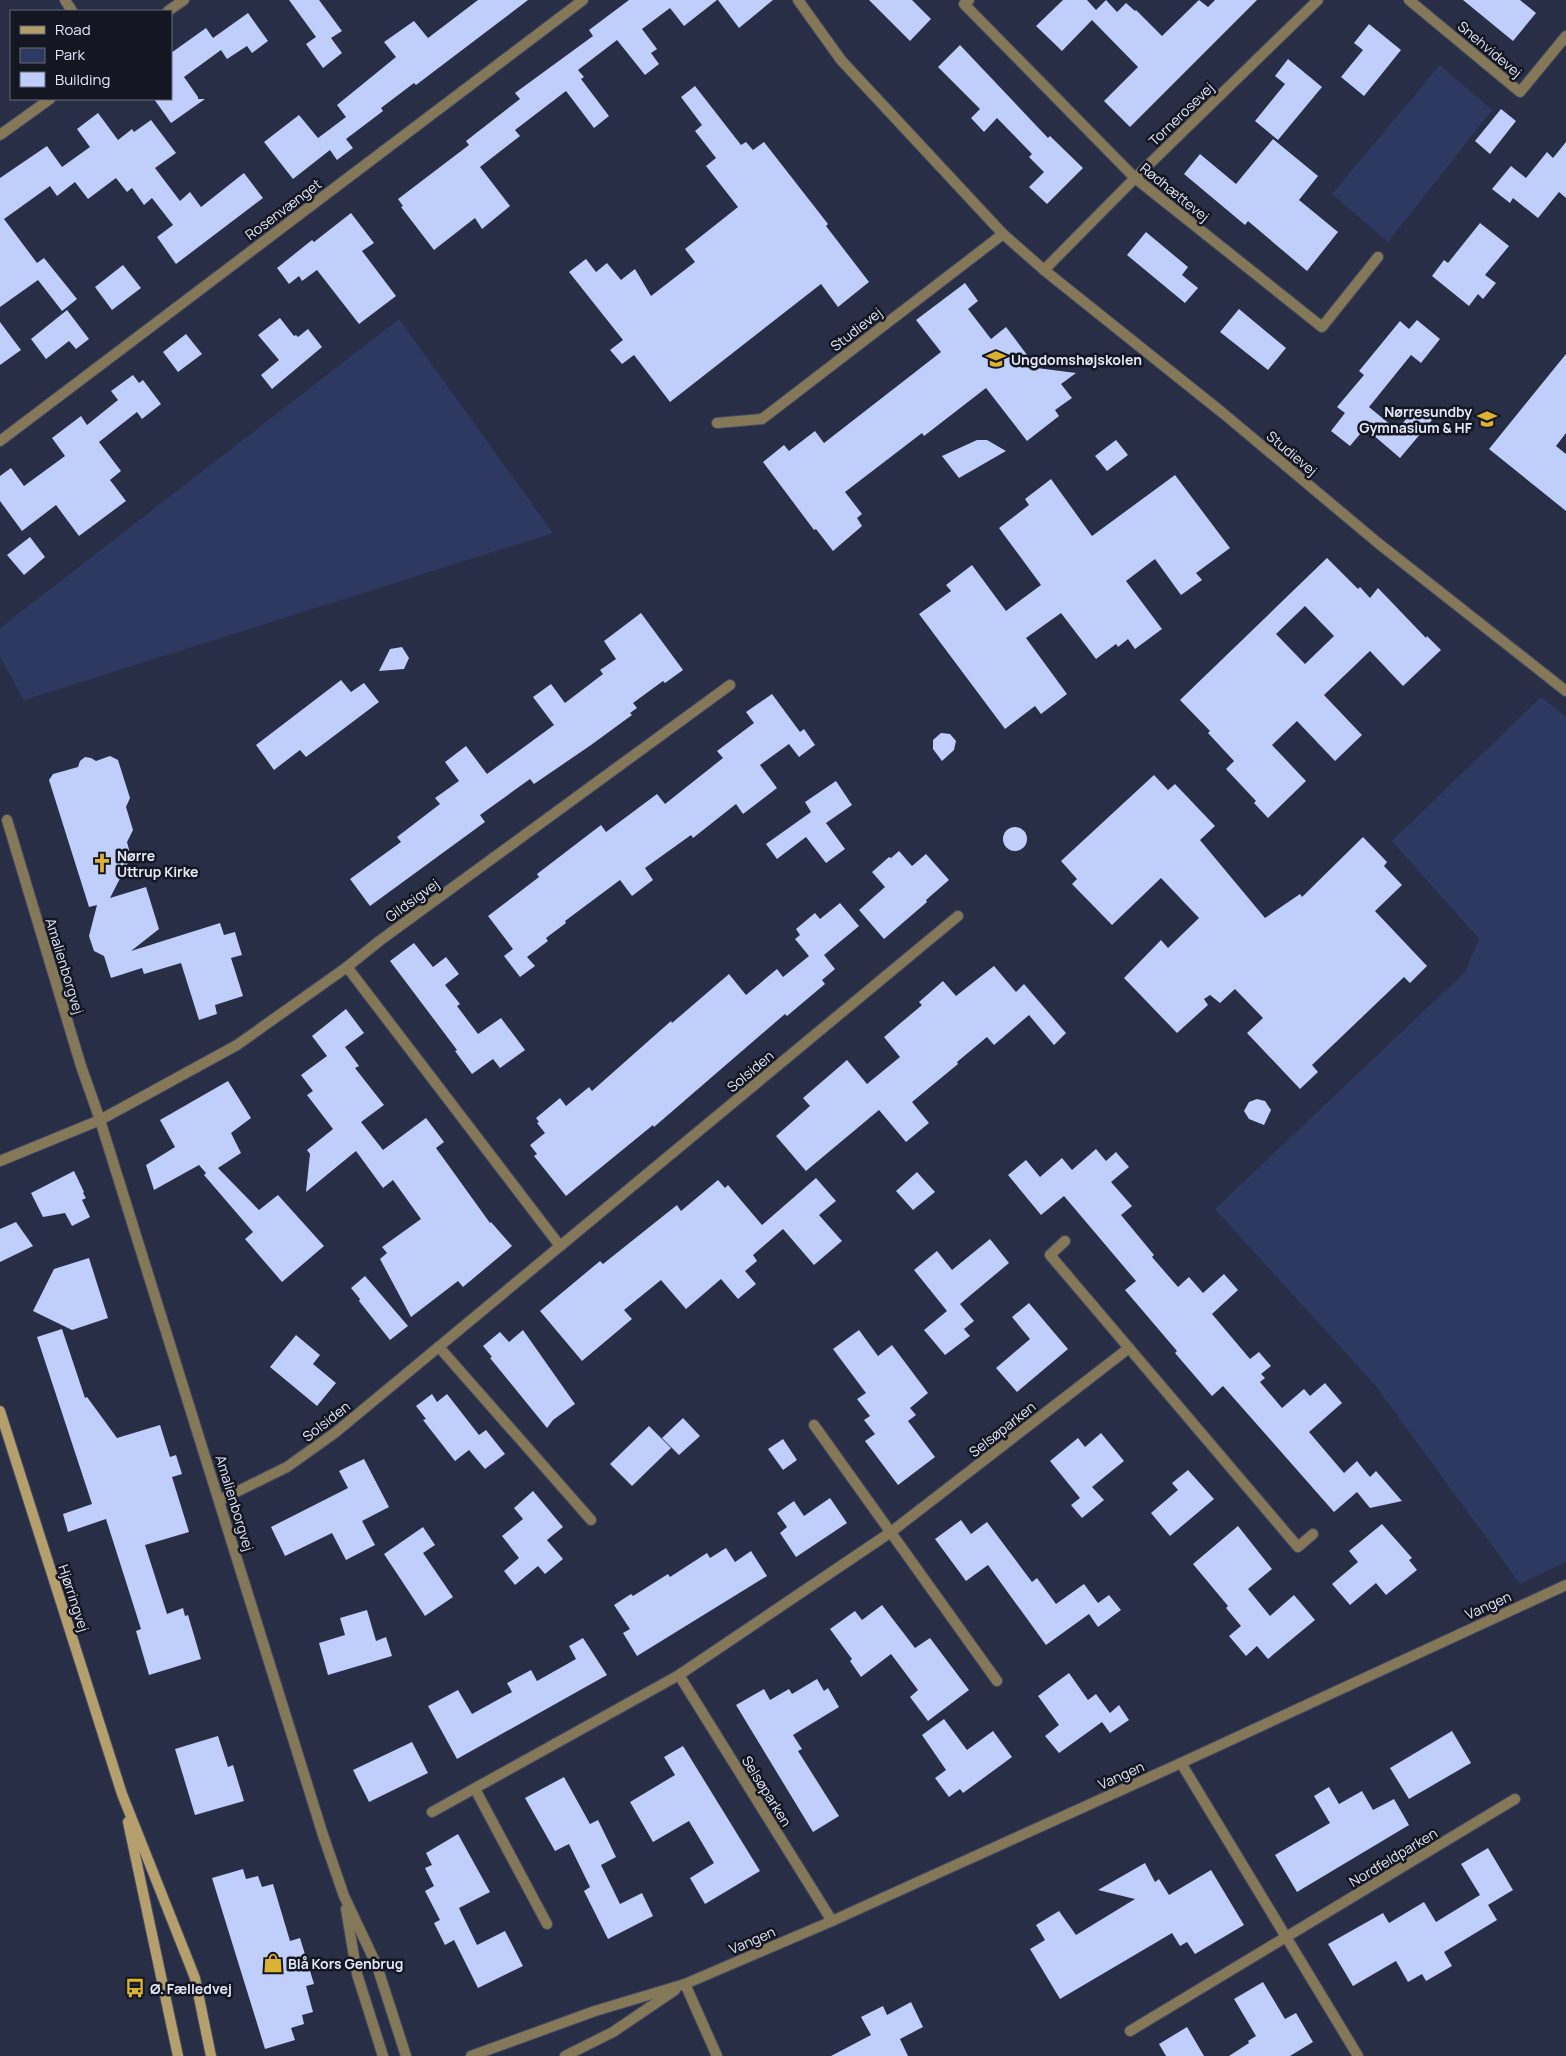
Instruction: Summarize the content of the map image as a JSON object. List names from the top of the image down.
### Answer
{
  "streets": {
    "main road": ["Hjørringvej"],
    "street": [
      "Snehvidevej",
      "Tornerosevej",
      "Rødhættevej",
      "Rosenvænget",
      "Studievej",
      "Gildsigvej",
      "Amalienborgvej",
      "Solsiden",
      "Selsøparken",
      "Vangen",
      "Nordfeldparken"
    ]
  },
  "crossings": [
    ["Tornerosevej", "Rødhættevej"],
    ["Tornerosevej", "Studievej"],
    ["Gildsigvej", "Amalienborgvej"],
    ["Amalienborgvej", "Solsiden"],
    ["Selsøparken", "Vangen"]
  ],
  "places": {
    "school or university": ["Ungdomshøjskolen", "Nørresundby Gymnasium & HF"],
    "church": ["Nørre Uttrup Kirke"],
    "shop": ["Blå Kors Genbrug"],
    "bus stop": ["Ø. Fælledvej"]
  },
  "legend": ["Road", "Park", "Building"]
}
